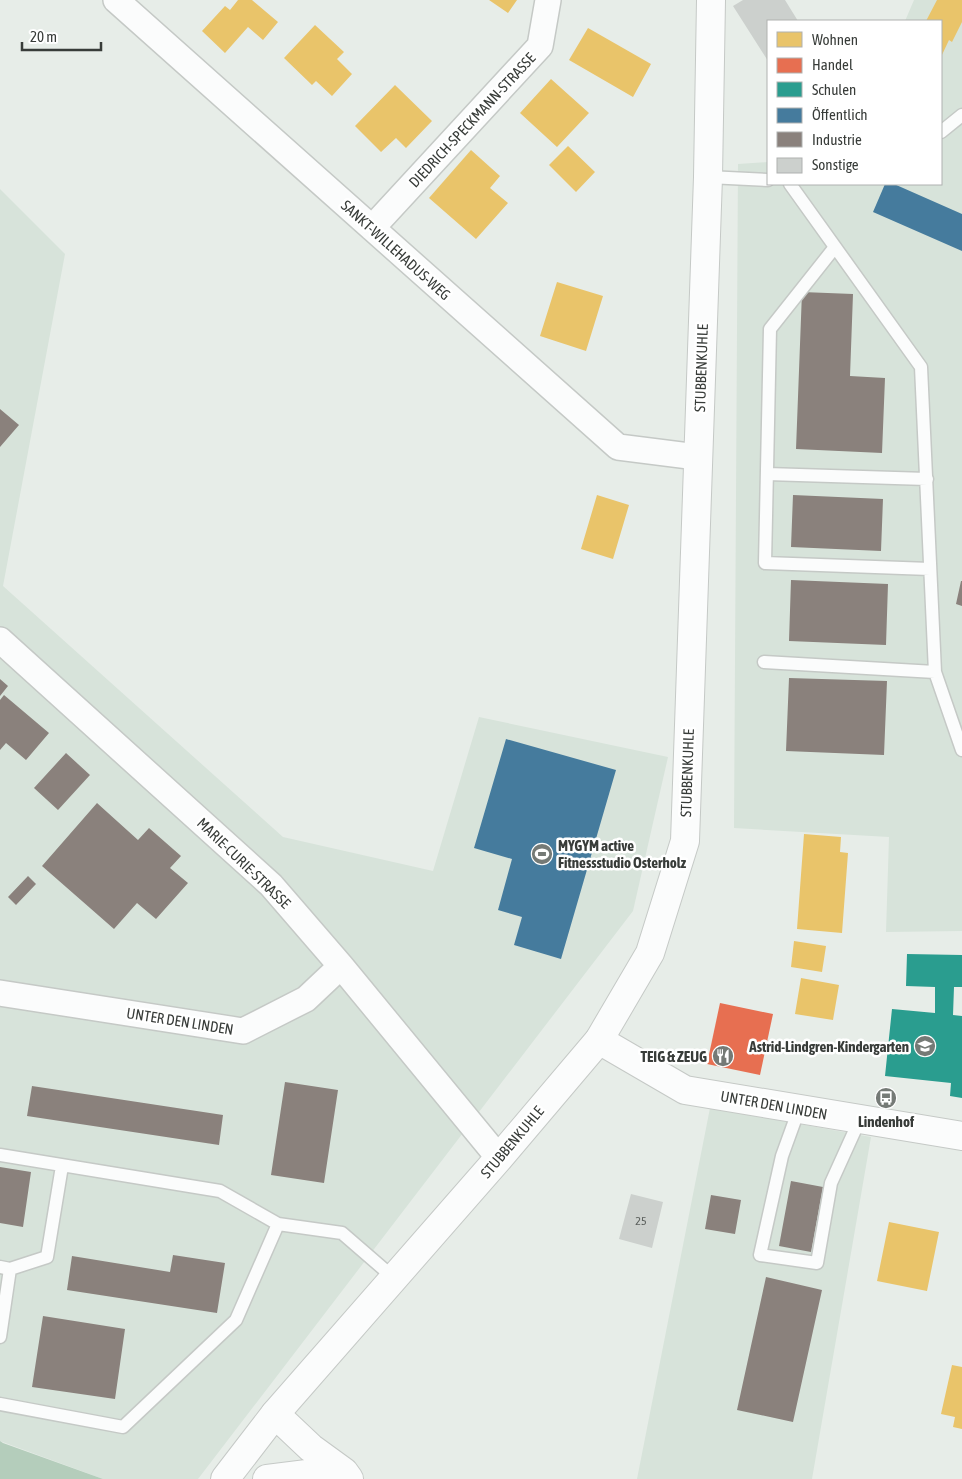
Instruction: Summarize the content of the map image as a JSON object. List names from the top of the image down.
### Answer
{
  "streets": {
    "main road": ["STUBBENKUHLE", "UNTER DEN LINDEN"],
    "street": ["DIEDRICH-SPECKMANN-STRASSE", "SANKT-WILLEHADUS-WEG", "MARIE-CURIE-STRASSE"]
  },
  "crossings": [
    ["DIEDRICH-SPECKMANN-STRASSE", "SANKT-WILLEHADUS-WEG"],
    ["SANKT-WILLEHADUS-WEG", "STUBBENKUHLE"],
    ["STUBBENKUHLE", "MARIE-CURIE-STRASSE"],
    ["STUBBENKUHLE", "UNTER DEN LINDEN"],
    ["MARIE-CURIE-STRASSE", "UNTER DEN LINDEN"]
  ],
  "places": {
    "sports": ["MYGYM active Fitnessstudio Osterholz"],
    "school or university": ["Astrid-Lindgren-Kindergarten"],
    "restaurant": ["TEIG & ZEUG"],
    "bus stop": ["Lindenhof"]
  },
  "house_numbers": ["25"],
  "legend": [
    "Wohnen",
    "Handel",
    "Schulen",
    "Öffentlich",
    "Industrie",
    "Sonstige"
  ],
  "scale_bar": "20 m"
}
